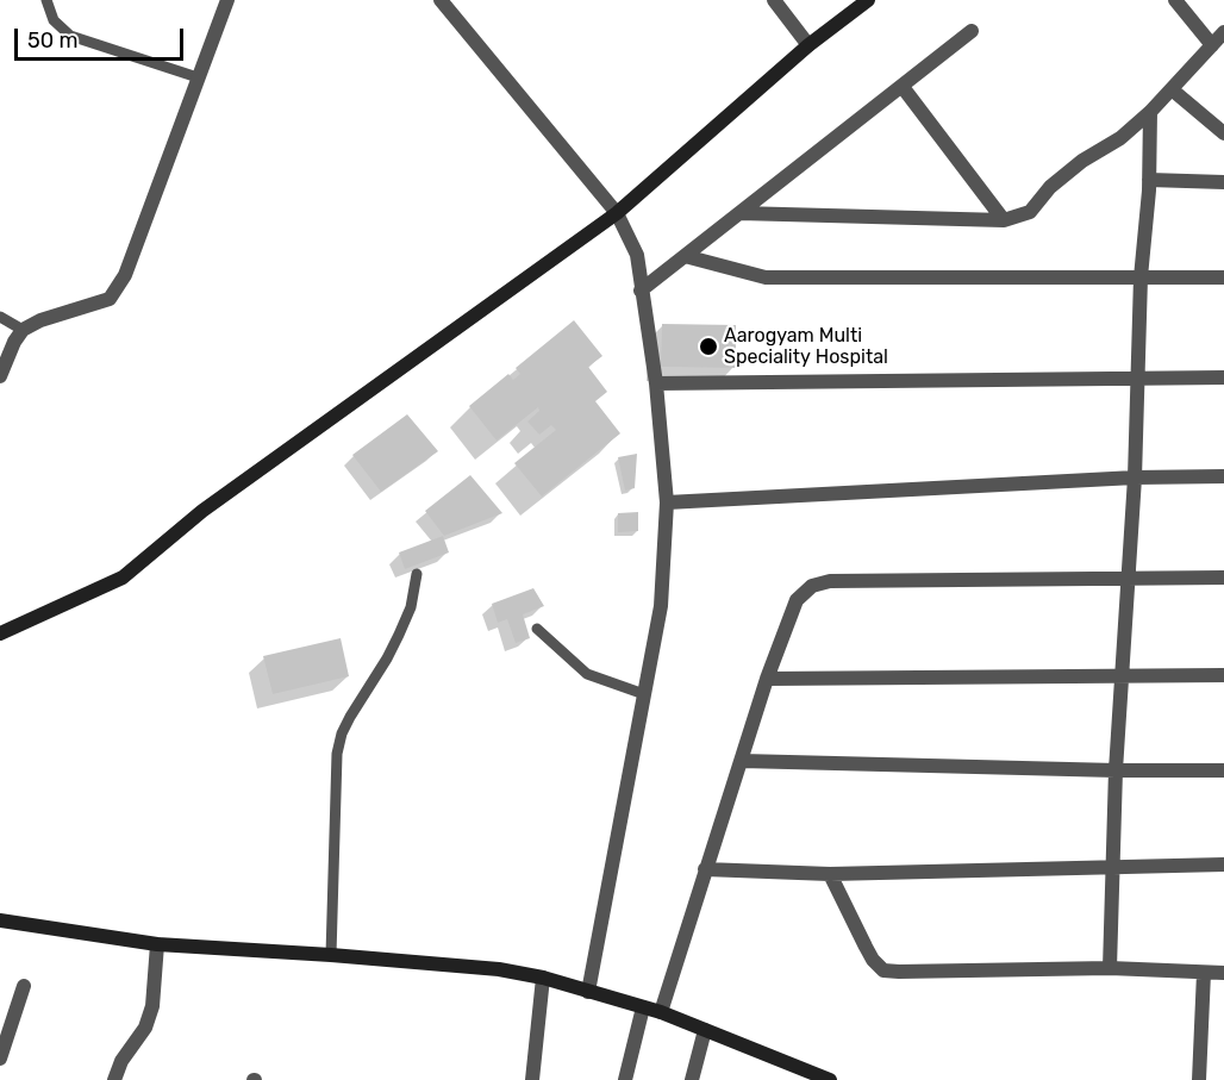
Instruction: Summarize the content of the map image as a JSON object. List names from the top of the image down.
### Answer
{
  "places": ["Aarogyam Multi Speciality Hospital"],
  "scale_bar": "50 m"
}
